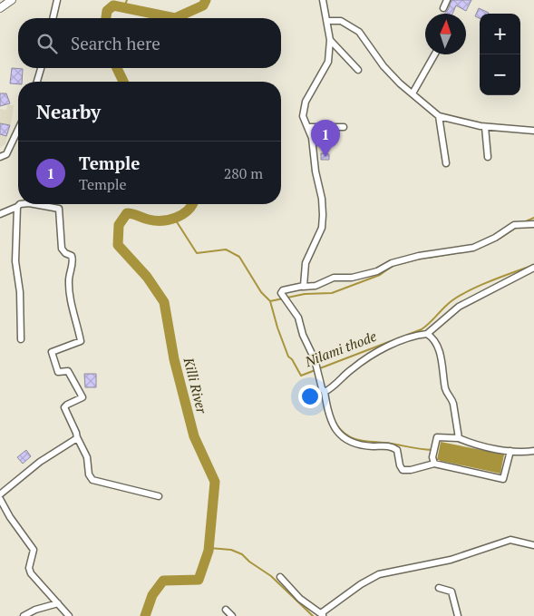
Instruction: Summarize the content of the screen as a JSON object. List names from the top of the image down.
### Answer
{
  "water": ["Nilami thode", "Killi River"],
  "north": "top",
  "page": {
    "map_buttons": ["+", "−"],
    "search": "Search here",
    "heading": "Nearby",
    "pins": "1",
    "list": [
      {
        "mark": "1",
        "name": "Temple",
        "note": "Temple",
        "value": "280 m"
      }
    ]
  }
}
